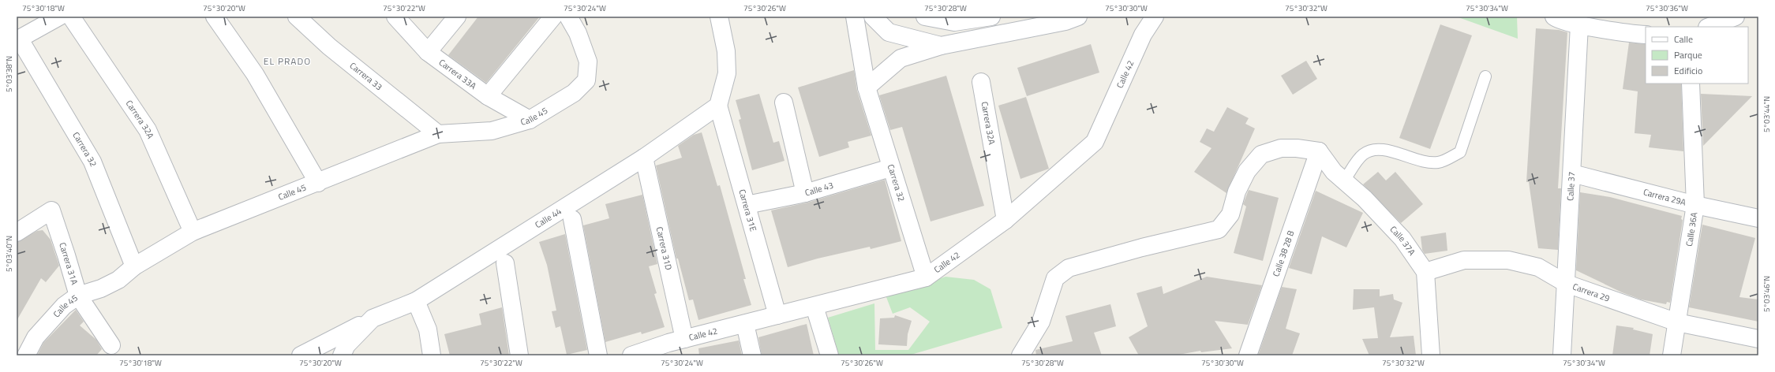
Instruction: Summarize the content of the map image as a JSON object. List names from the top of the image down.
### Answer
{
  "streets": {
    "street": [
      "Carrera 33A",
      "Calle 42",
      "Carrera 33",
      "Calle 45",
      "Carrera 32A",
      "Carrera 32",
      "Calle 37",
      "Calle 43",
      "Carrera 29A",
      "Carrera 31E",
      "Calle 44",
      "Calle 36A",
      "Calle 37A",
      "Carrera 31D",
      "Calle 38 28 B",
      "Carrera 31A",
      "Carrera 29"
    ]
  },
  "crossings": [
    ["Carrera 33A", "Calle 45"],
    ["Calle 42", "Carrera 32A"],
    ["Calle 42", "Carrera 32"],
    ["Calle 42", "Carrera 31E"],
    ["Calle 42", "Carrera 31D"],
    ["Carrera 33", "Calle 45"],
    ["Calle 45", "Carrera 32A"],
    ["Calle 45", "Carrera 32"],
    ["Calle 45", "Carrera 31A"],
    ["Carrera 32", "Calle 43"],
    ["Calle 37", "Carrera 29A"],
    ["Calle 37", "Carrera 29"],
    ["Calle 43", "Carrera 31E"],
    ["Carrera 29A", "Calle 36A"],
    ["Carrera 31E", "Calle 44"],
    ["Calle 44", "Carrera 31D"],
    ["Calle 36A", "Carrera 29"],
    ["Calle 37A", "Calle 38 28 B"],
    ["Calle 37A", "Carrera 29"]
  ],
  "districts": ["EL PRADO"],
  "legend": ["Calle", "Parque", "Edificio"],
  "coordinates": [
    "75°30'18\"W",
    "75°30'20\"W",
    "75°30'22\"W",
    "75°30'24\"W",
    "75°30'26\"W",
    "75°30'28\"W",
    "75°30'30\"W",
    "75°30'32\"W",
    "75°30'34\"W",
    "75°30'36\"W",
    "5°03'38\"N",
    "5°03'44\"N",
    "5°03'40\"N",
    "5°03'46\"N"
  ]
}
